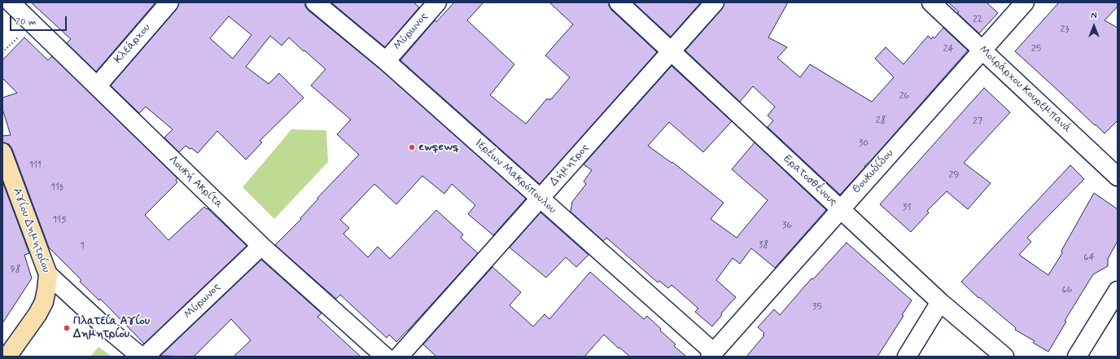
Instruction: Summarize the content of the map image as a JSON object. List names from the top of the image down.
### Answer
{
  "streets": {
    "main road": ["Αγίου Δημητρίου"],
    "street": [
      "Μύρωνος",
      "Κλεάρχου",
      "Μοιράρχου Κουρεμπανά",
      "Δήμητρος",
      "Θουκυδίδου",
      "Ιερέων Μακρόπουλου",
      "Ερατοσθένους",
      "Λουκή Ακρίτα"
    ]
  },
  "crossings": [
    ["Μύρωνος", "Ιερέων Μακρόπουλου"],
    ["Μύρωνος", "Λουκή Ακρίτα"],
    ["Κλεάρχου", "Λουκή Ακρίτα"],
    ["Μοιράρχου Κουρεμπανά", "Θουκυδίδου"],
    ["Δήμητρος", "Ιερέων Μακρόπουλου"],
    ["Δήμητρος", "Ερατοσθένους"],
    ["Θουκυδίδου", "Ιερέων Μακρόπουλου"],
    ["Θουκυδίδου", "Ερατοσθένους"]
  ],
  "places": ["ewqewq", "Πλατεία Αγίου Δημητρίου"],
  "house_numbers": [
    "22",
    "23",
    "24",
    "25",
    "26",
    "28",
    "27",
    "30",
    "111",
    "29",
    "113",
    "31",
    "115",
    "36",
    "38",
    "1",
    "64",
    "98",
    "66",
    "35"
  ],
  "scale_bar": "20 m",
  "north": "top"
}
